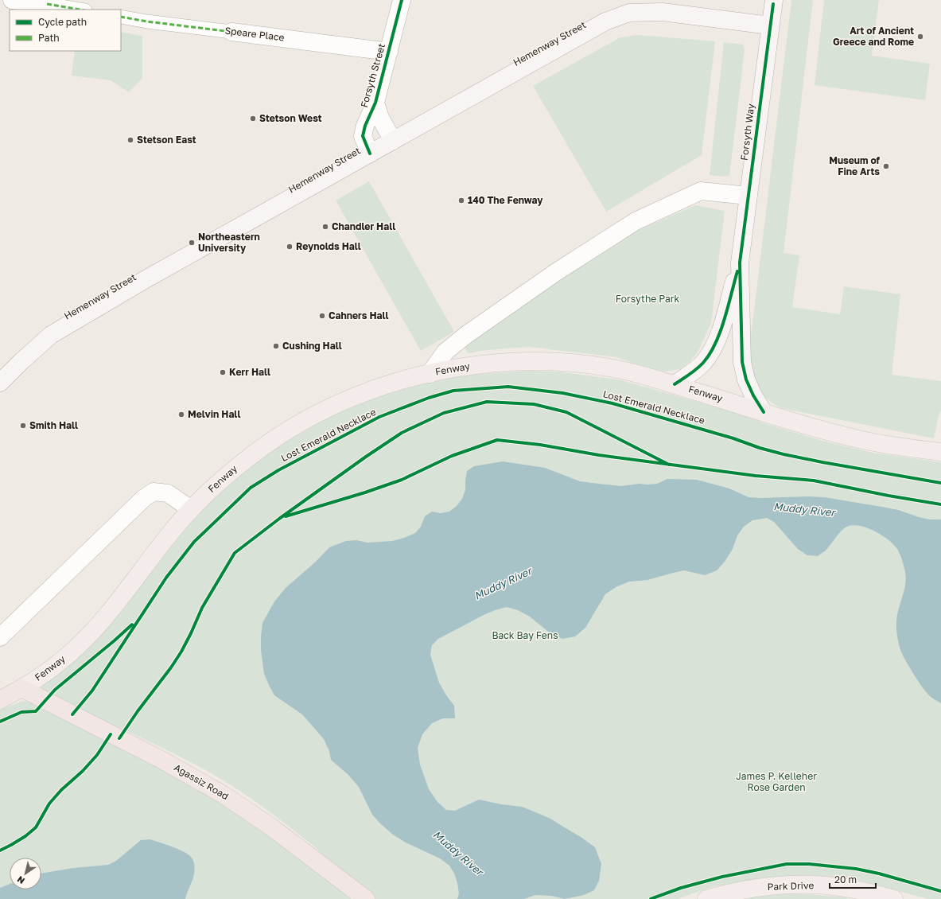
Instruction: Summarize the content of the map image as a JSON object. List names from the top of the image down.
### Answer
{
  "streets": {
    "highway": ["Fenway", "Agassiz Road"],
    "main road": ["Hemenway Street", "Forsyth Way", "Park Drive"],
    "street": ["Speare Place", "Forsyth Street"],
    "cycle path": ["Lost Emerald Necklace"]
  },
  "crossings": [
    ["Speare Place", "Forsyth Street"],
    ["Hemenway Street", "Forsyth Street"],
    ["Hemenway Street", "Forsyth Way"],
    ["Forsyth Way", "Fenway"],
    ["Fenway", "Agassiz Road"]
  ],
  "water": ["Muddy River"],
  "parks": ["Forsythe Park", "Back Bay Fens", "James P. Kelleher Rose Garden"],
  "places": [
    "Art of Ancient Greece and Rome",
    "Stetson West",
    "Stetson East",
    "Museum of Fine Arts",
    "140 The Fenway",
    "Chandler Hall",
    "Northeastern University",
    "Reynolds Hall",
    "Cahners Hall",
    "Cushing Hall",
    "Kerr Hall",
    "Melvin Hall",
    "Smith Hall"
  ],
  "legend": ["Cycle path", "Path"],
  "scale_bar": "20 m",
  "north": "bottom left"
}
